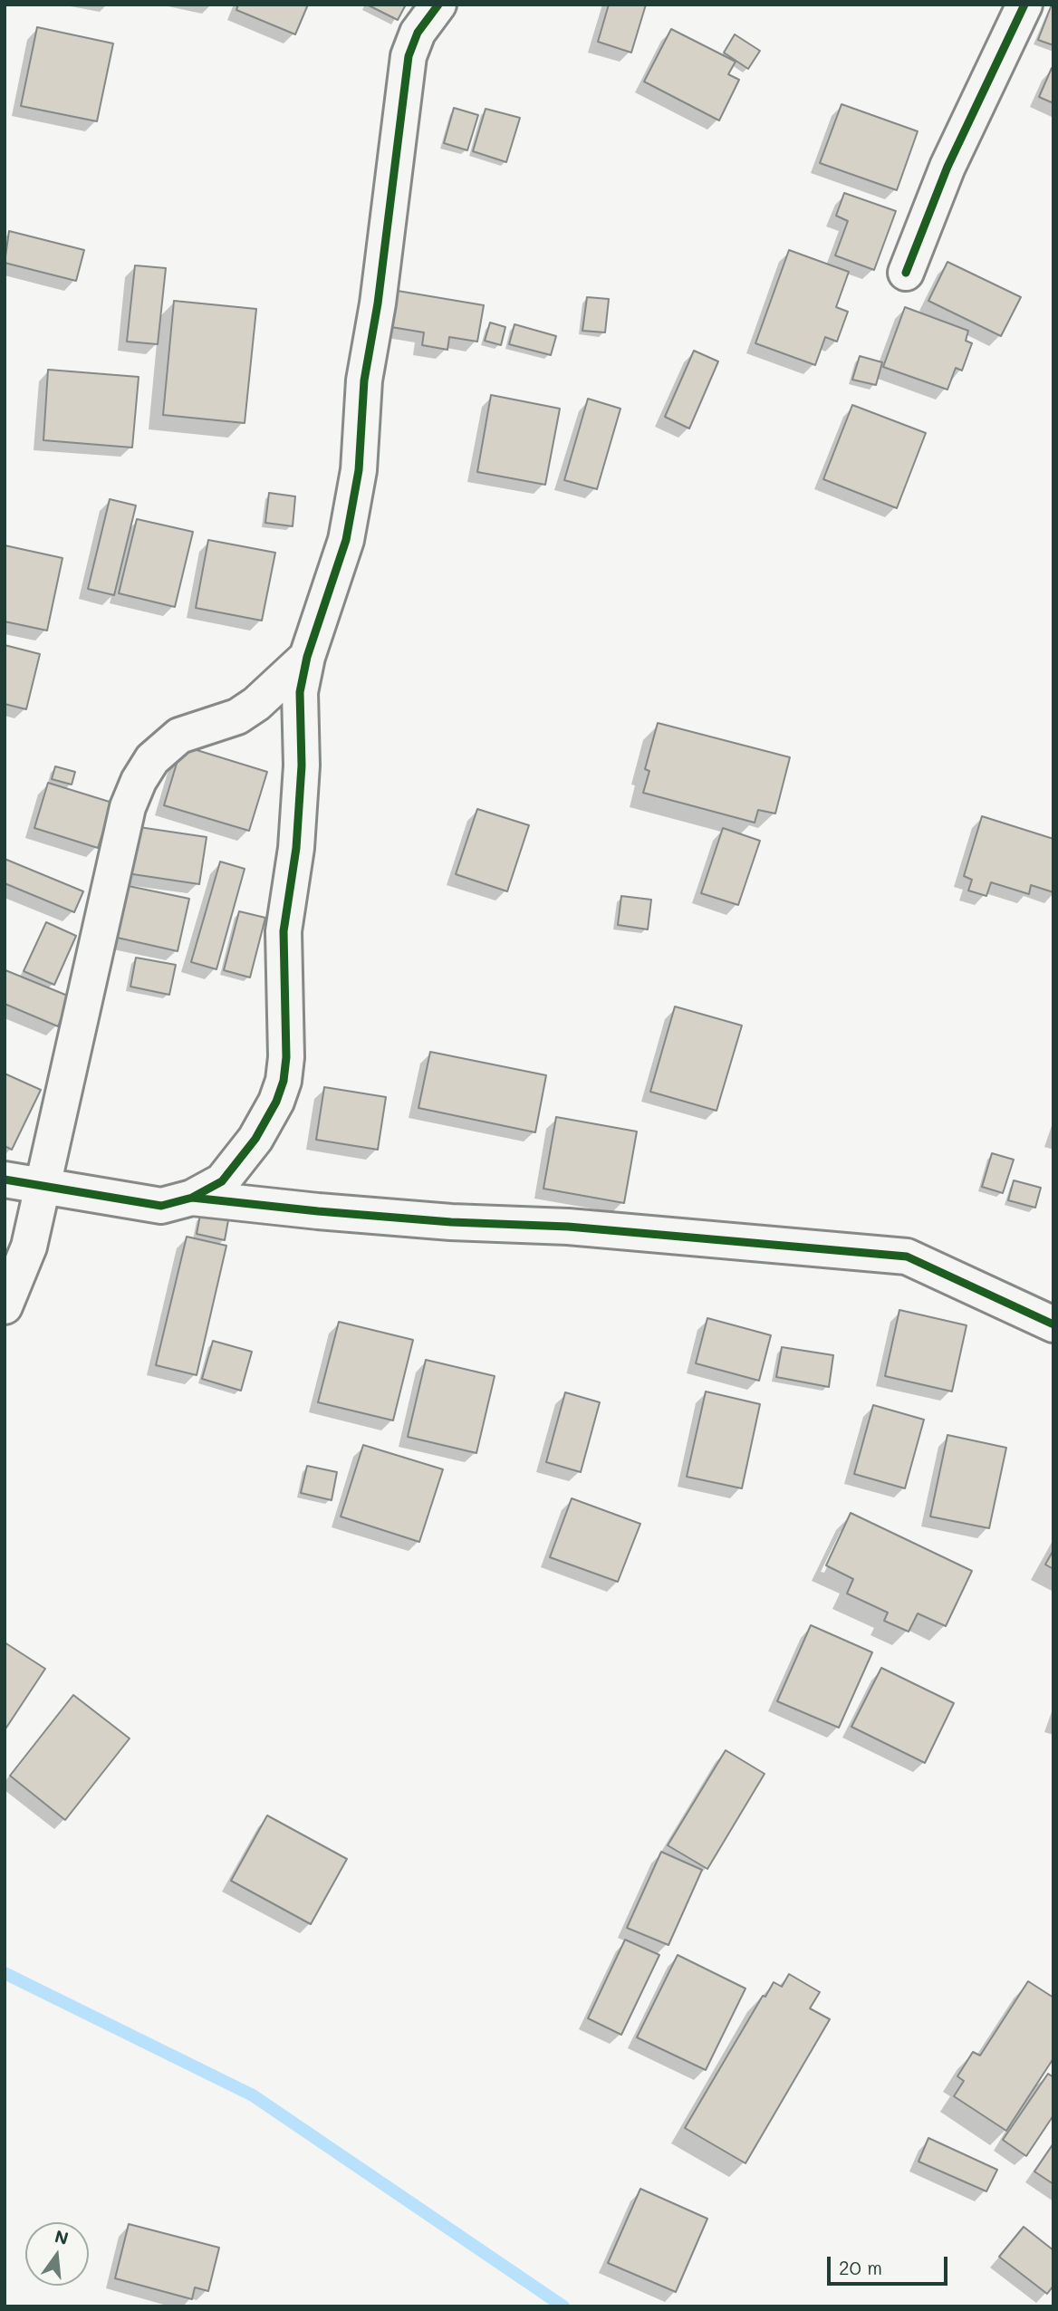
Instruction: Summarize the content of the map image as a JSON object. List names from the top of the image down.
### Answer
{
  "scale_bar": "20 m",
  "north": "top"
}
